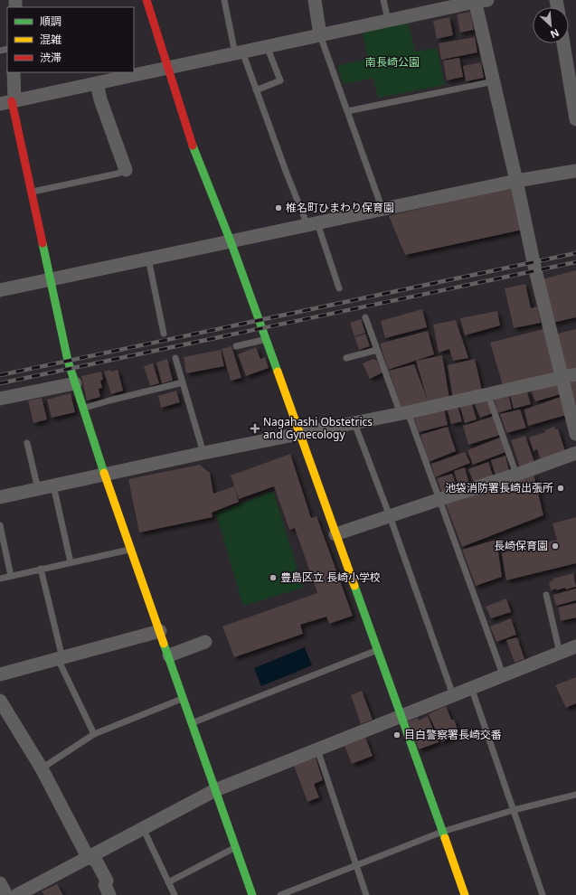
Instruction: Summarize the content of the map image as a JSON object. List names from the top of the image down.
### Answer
{
  "parks": ["南長崎公園"],
  "places": {
    "other": [
      "椎名町ひまわり保育園",
      "池袋消防署長崎出張所",
      "長崎保育園",
      "豊島区立 長崎小学校",
      "目白警察署長崎交番"
    ],
    "health": ["Nagahashi Obstetrics and Gynecology"]
  },
  "legend": ["順調", "混雑", "渋滞"],
  "north": "bottom right"
}
